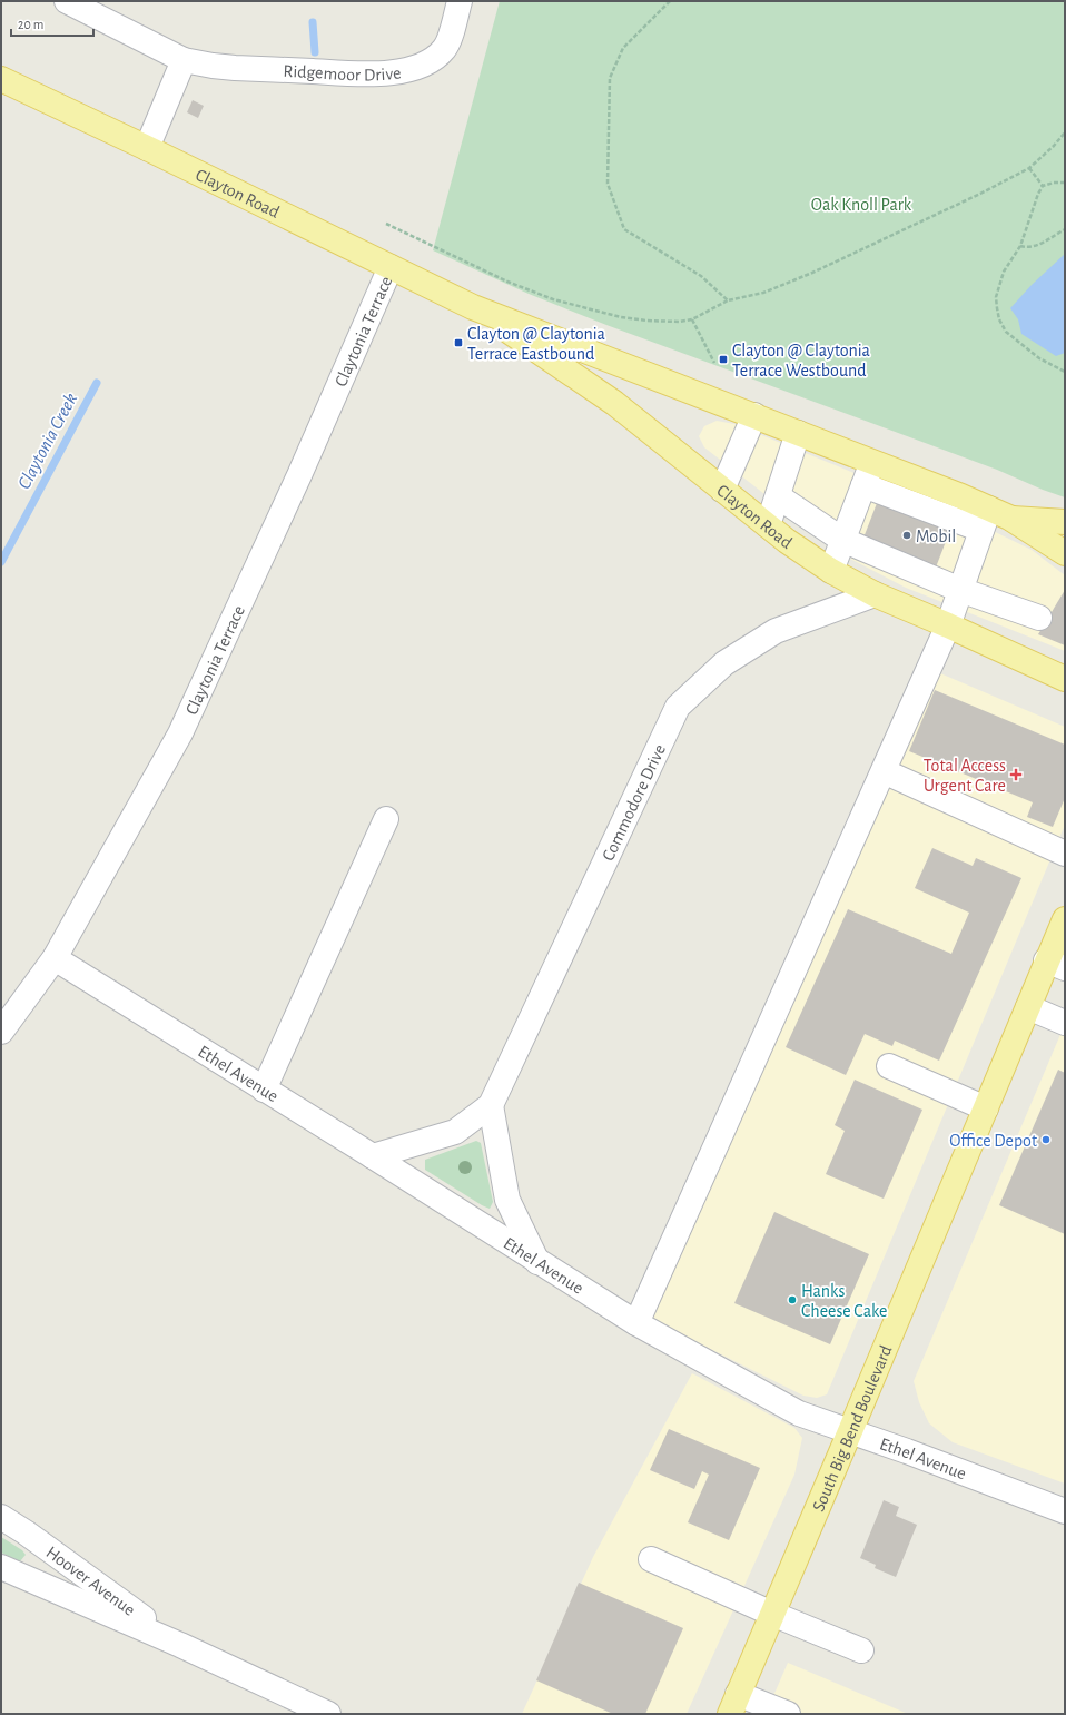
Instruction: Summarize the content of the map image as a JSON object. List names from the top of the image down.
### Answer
{
  "streets": {
    "main road": ["Clayton Road", "South Big Bend Boulevard"],
    "street": [
      "Ridgemoor Drive",
      "Claytonia Terrace",
      "Commodore Drive",
      "Ethel Avenue",
      "Hoover Avenue"
    ]
  },
  "crossings": [
    ["Clayton Road", "Claytonia Terrace"],
    ["Clayton Road", "Commodore Drive"],
    ["Claytonia Terrace", "Ethel Avenue"],
    ["Commodore Drive", "Ethel Avenue"],
    ["Ethel Avenue", "South Big Bend Boulevard"]
  ],
  "water": ["Claytonia Creek"],
  "parks": ["Oak Knoll Park"],
  "places": {
    "transit": ["Clayton @ Claytonia Terrace Eastbound", "Clayton @ Claytonia Terrace Westbound"],
    "other": ["Mobil", "Office Depot", "Hanks Cheese Cake"],
    "health": ["Total Access Urgent Care"]
  },
  "scale_bar": "20 m"
}
